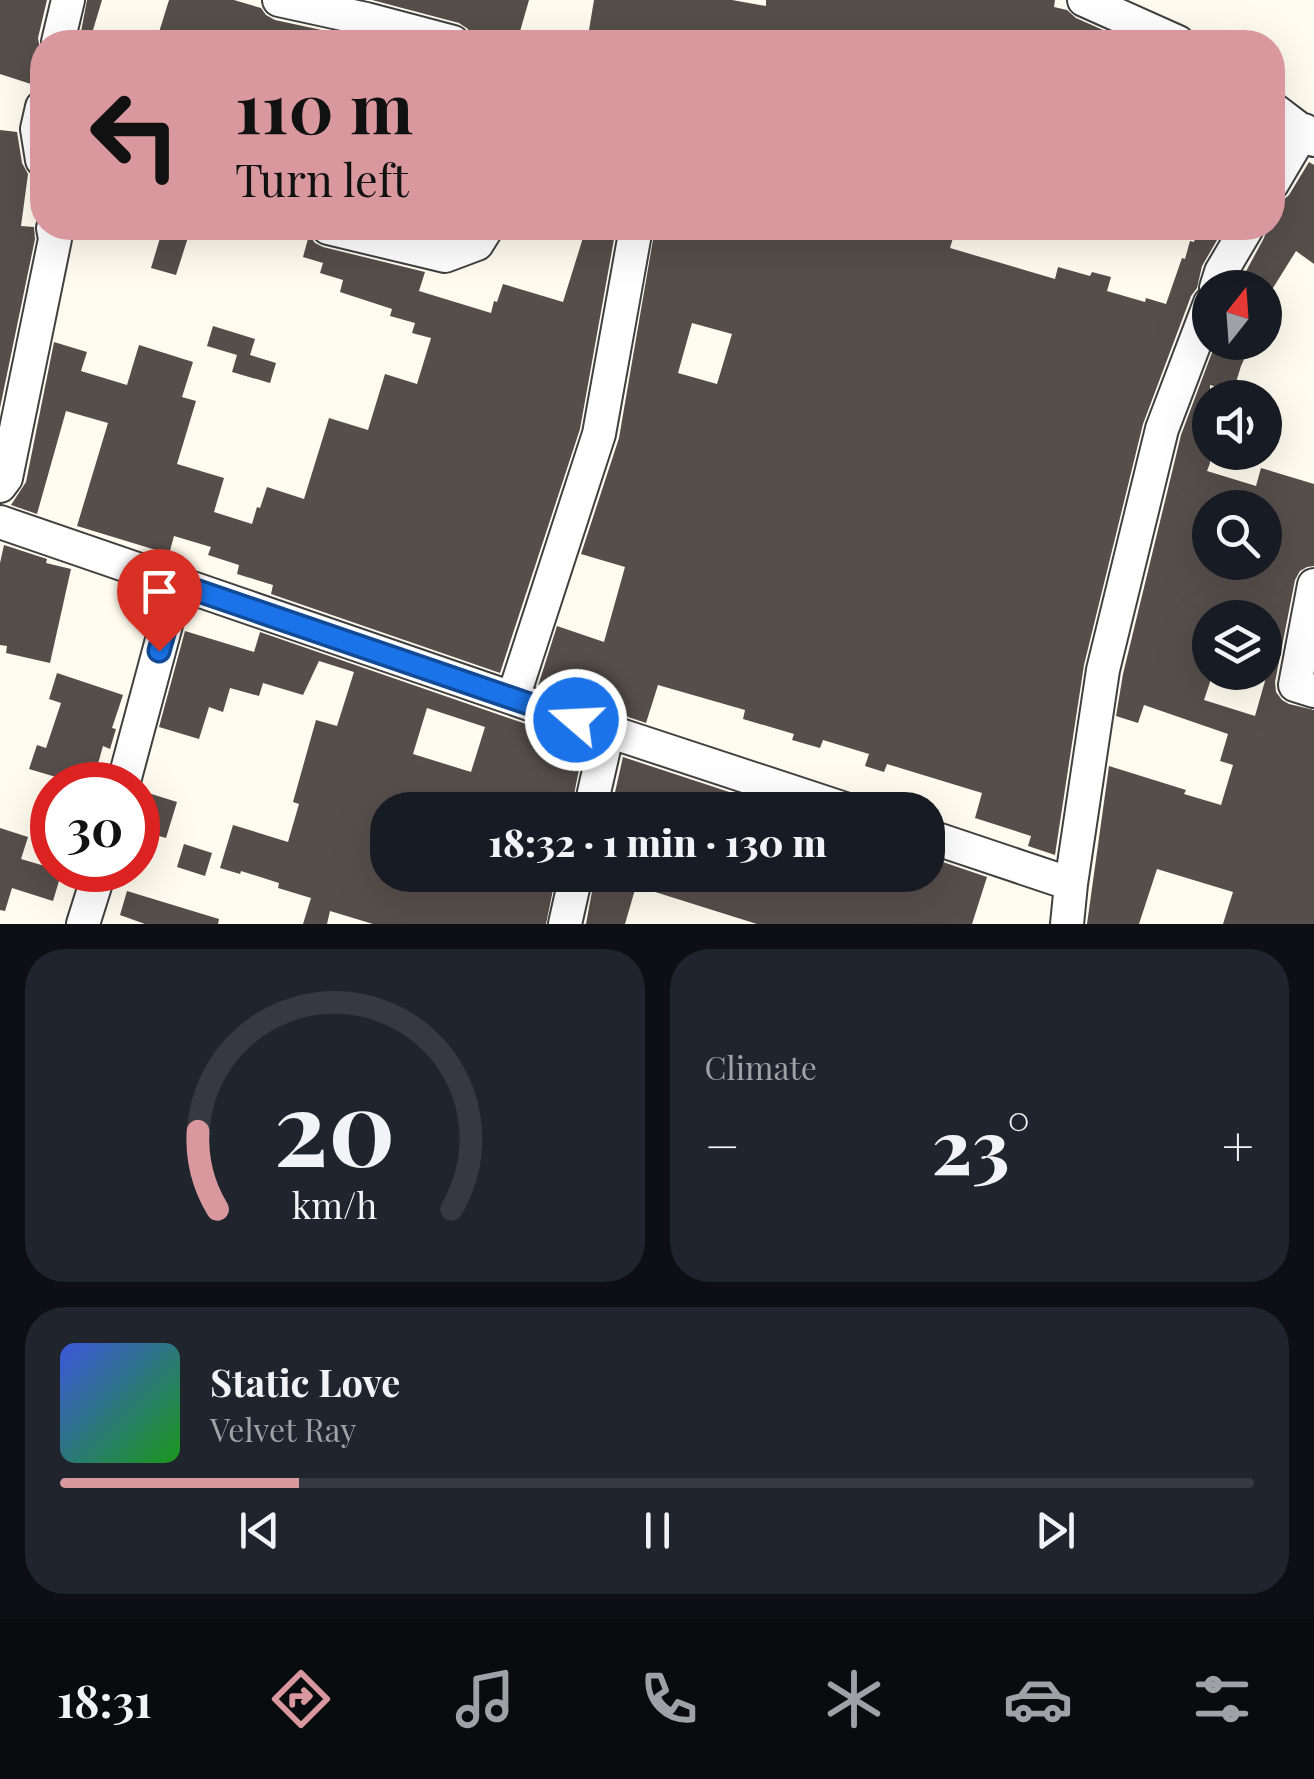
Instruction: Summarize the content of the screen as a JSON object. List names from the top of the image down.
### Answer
{
  "north": "top",
  "page": {
    "turn": ["110 m", "Turn left"],
    "limit": "30",
    "trip": "18:32 · 1 min · 130 m",
    "tile": "Climate",
    "heat": ["−", "23°", "+"],
    "song": ["Static Love", "Velvet Ray"],
    "tabs": "18:31",
    "gauge": ["20", "km/h"]
  }
}
